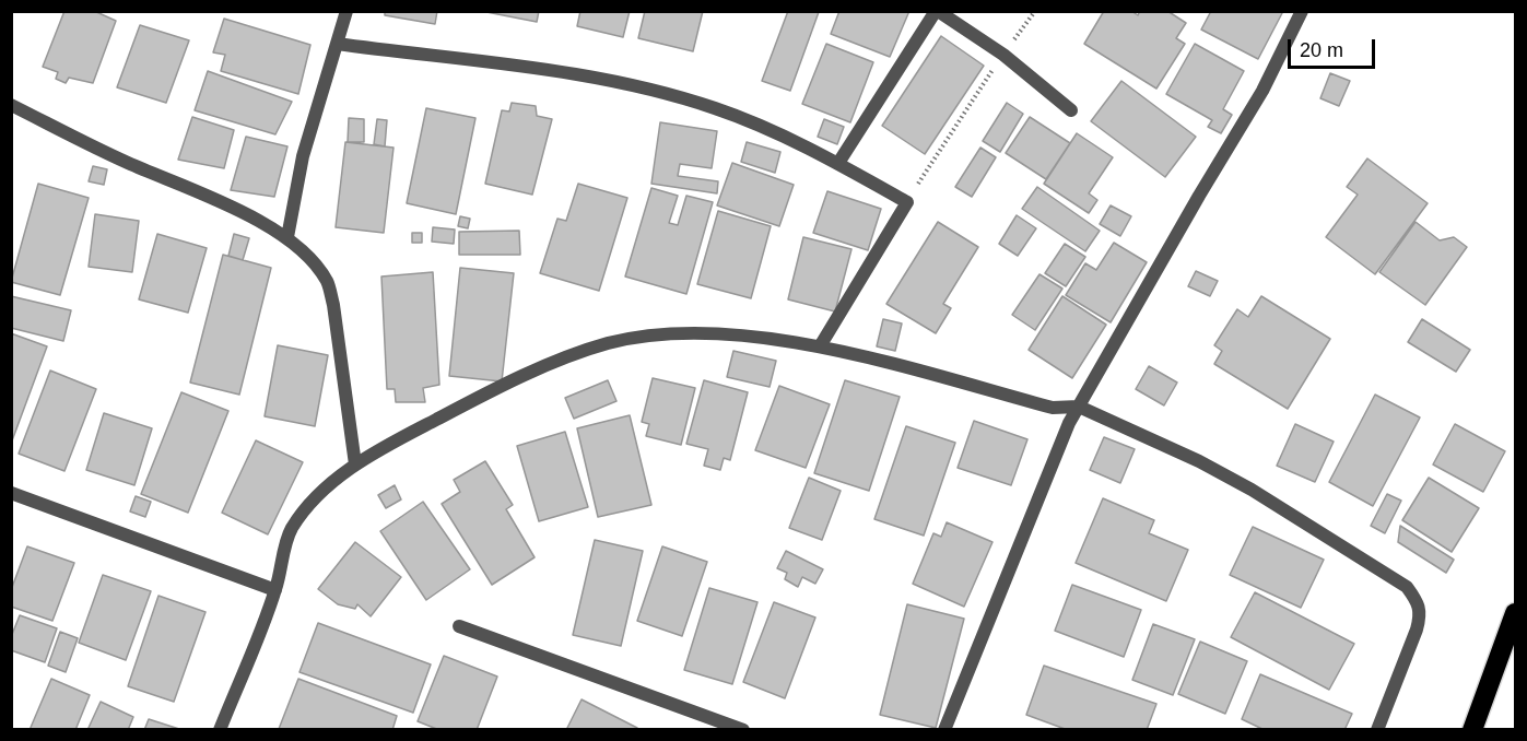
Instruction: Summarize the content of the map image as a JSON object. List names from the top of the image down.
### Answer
{
  "scale_bar": "20 m"
}
